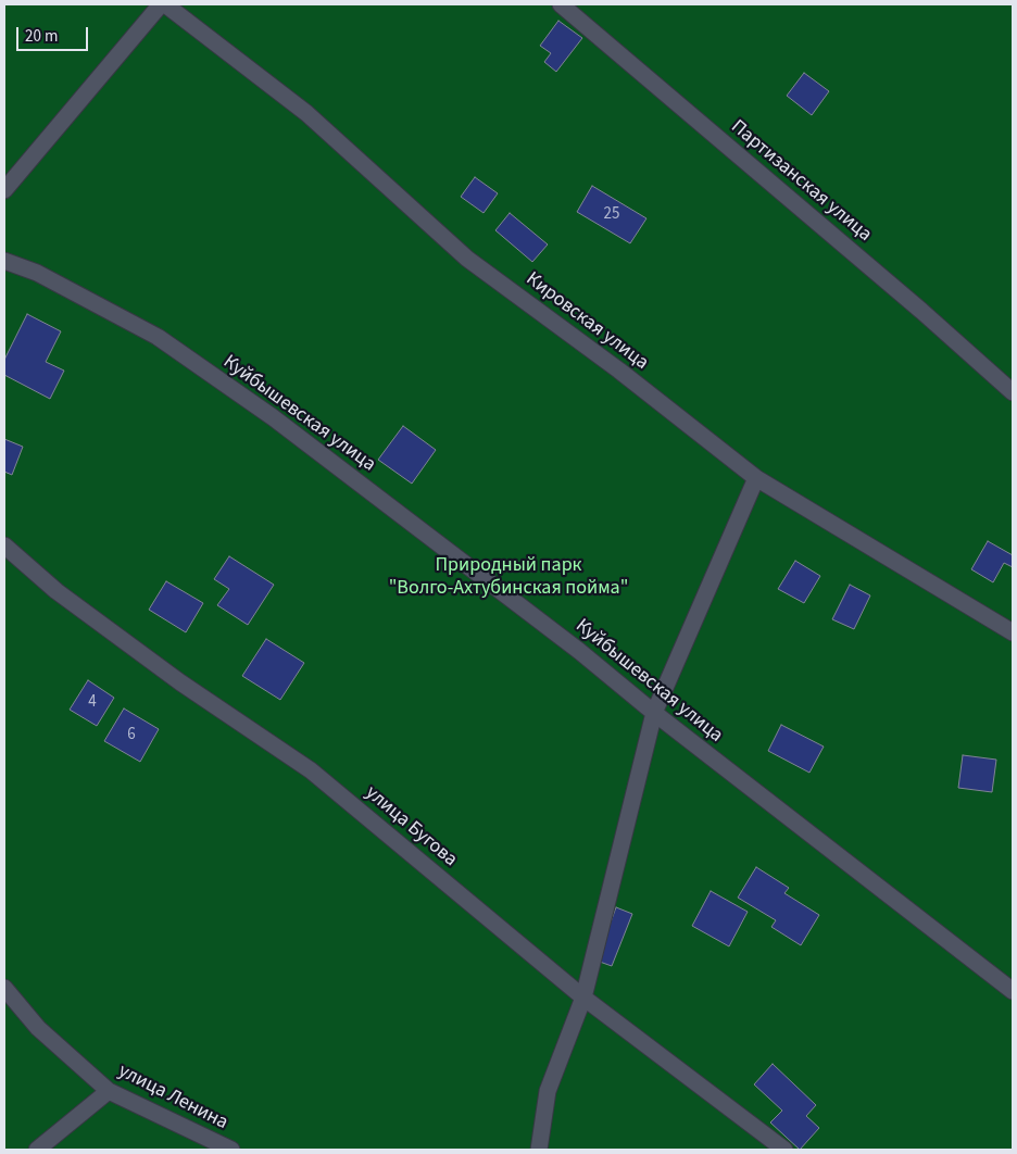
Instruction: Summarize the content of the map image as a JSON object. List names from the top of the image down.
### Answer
{
  "streets": {
    "street": [
      "Партизанская улица",
      "Кировская улица",
      "Куйбышевская улица",
      "улица Бугова",
      "улица Ленина"
    ]
  },
  "parks": ["Природный парк \"Волго-Ахтубинская пойма\""],
  "house_numbers": ["25", "4", "6"],
  "scale_bar": "20 m"
}
